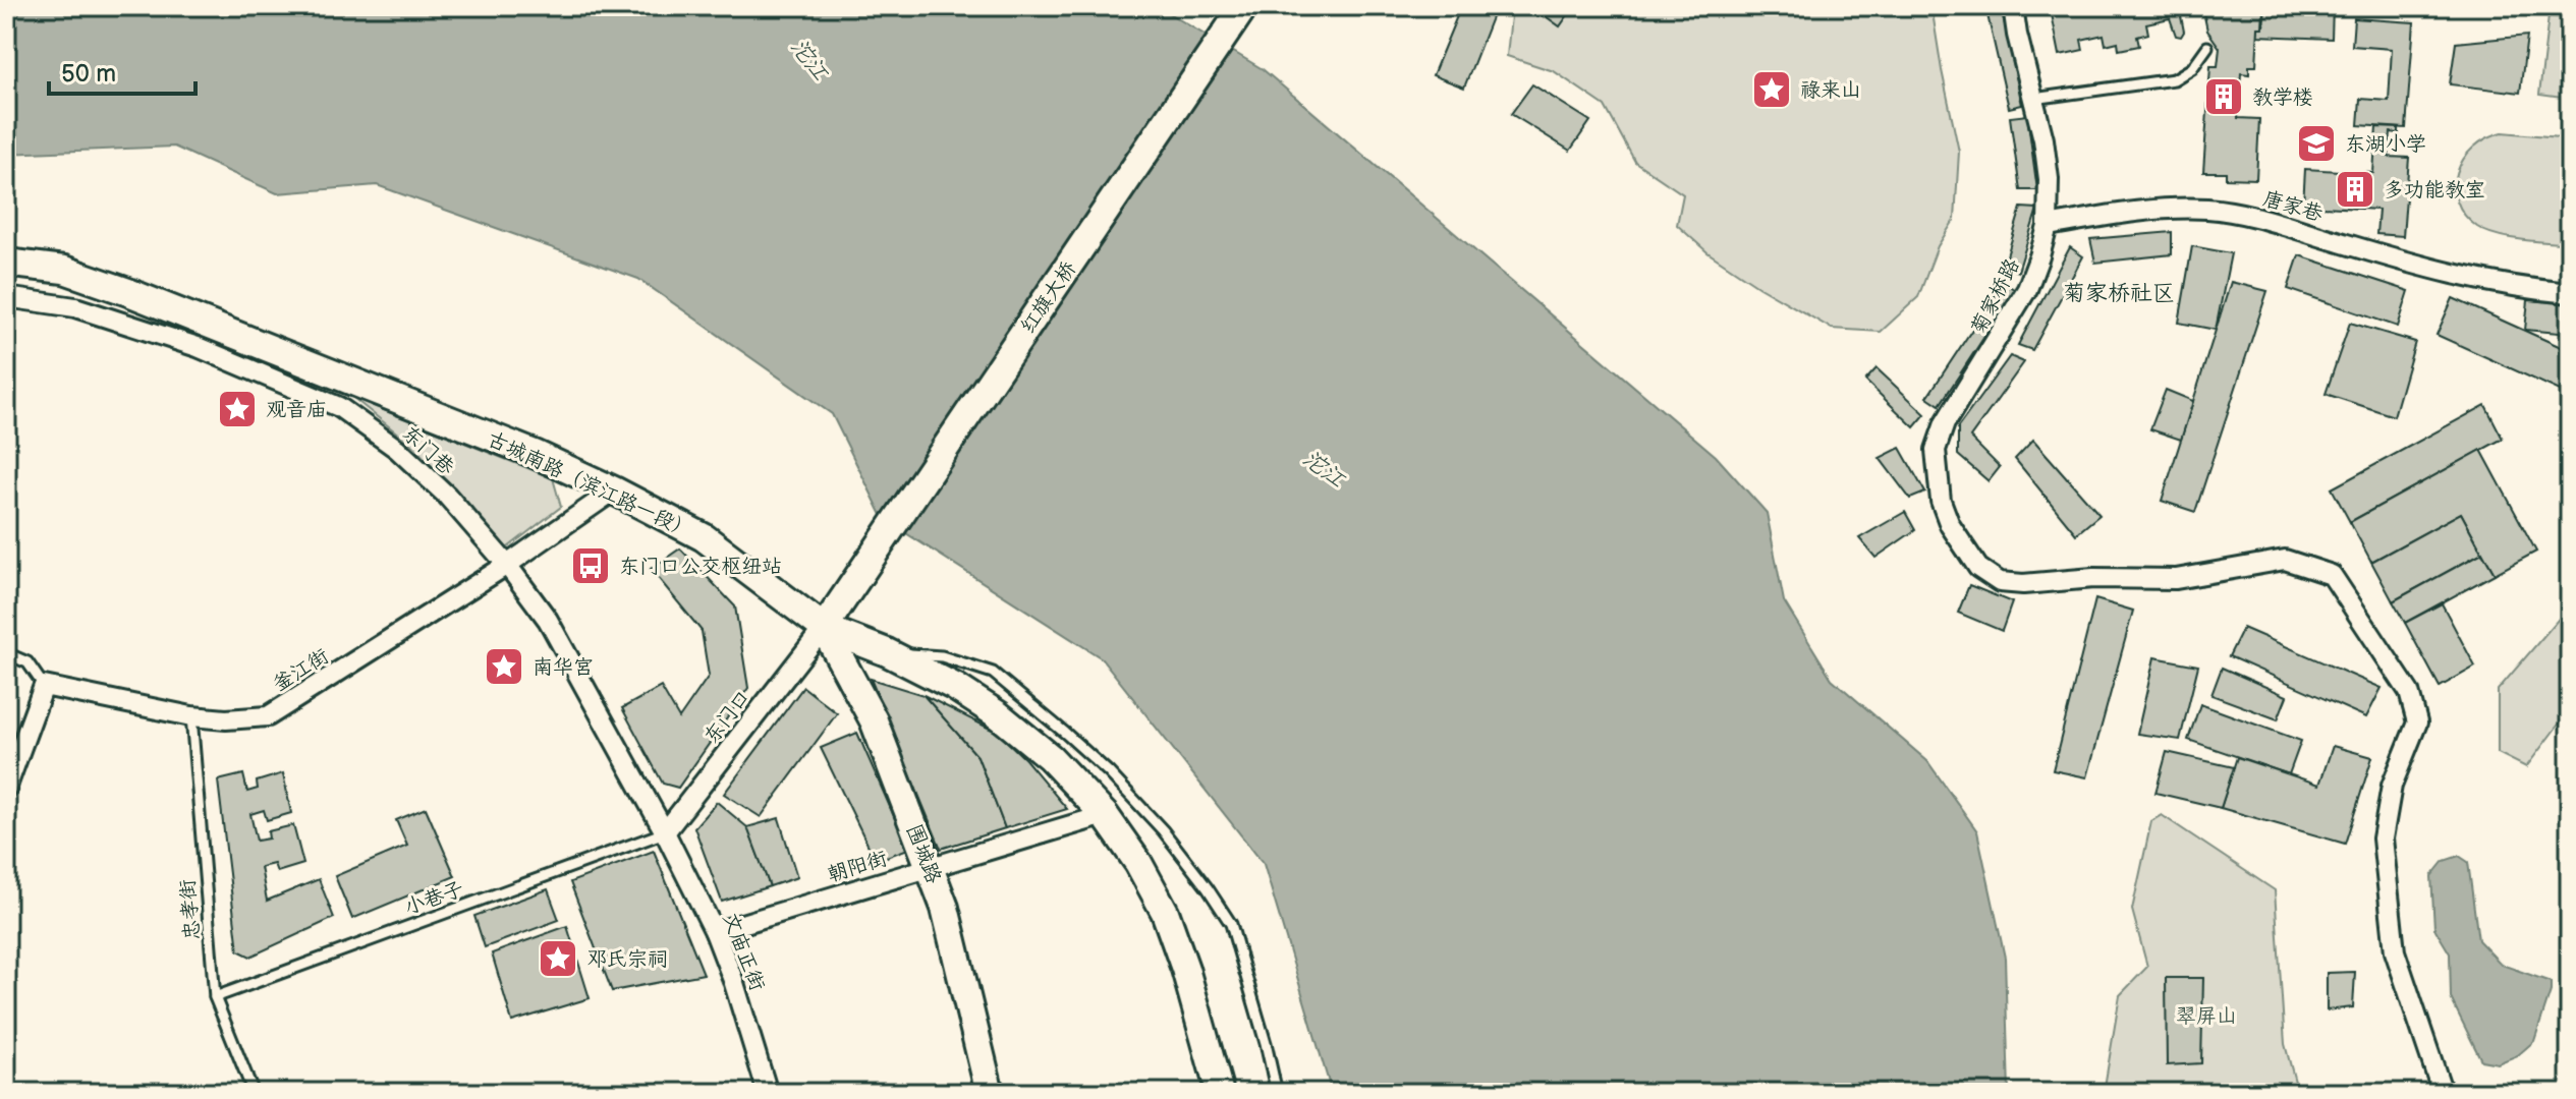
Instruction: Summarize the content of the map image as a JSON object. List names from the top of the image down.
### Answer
{
  "streets": {
    "street": [
      "唐家巷",
      "菊家桥路",
      "红旗大桥",
      "东门巷",
      "古城南路（滨江路一段）",
      "釜江街",
      "东门口",
      "围城路",
      "朝阳街",
      "文庙正街"
    ],
    "lane": ["小巷子", "忠孝街"]
  },
  "crossings": [
    ["唐家巷", "菊家桥路"],
    ["红旗大桥", "古城南路（滨江路一段）"],
    ["红旗大桥", "东门口"],
    ["红旗大桥", "围城路"],
    ["东门巷", "釜江街"],
    ["东门巷", "东门口"],
    ["东门巷", "小巷子"],
    ["东门巷", "文庙正街"],
    ["古城南路（滨江路一段）", "釜江街"],
    ["古城南路（滨江路一段）", "东门口"],
    ["古城南路（滨江路一段）", "围城路"],
    ["古城南路（滨江路一段）", "朝阳街"],
    ["釜江街", "忠孝街"],
    ["东门口", "围城路"],
    ["东门口", "小巷子"],
    ["东门口", "文庙正街"],
    ["围城路", "朝阳街"],
    ["朝阳街", "文庙正街"],
    ["小巷子", "忠孝街"],
    ["小巷子", "文庙正街"]
  ],
  "districts": ["菊家桥社区"],
  "water": ["沱江"],
  "parks": ["翠屏山"],
  "places": {
    "place": [
      "禄来山",
      "观音庙",
      "南华宫",
      "邓氏宗祠"
    ],
    "building": ["教学楼", "多功能教室"],
    "school or university": ["东湖小学"],
    "bus stop": ["东门口公交枢纽站"]
  },
  "scale_bar": "50 m"
}
